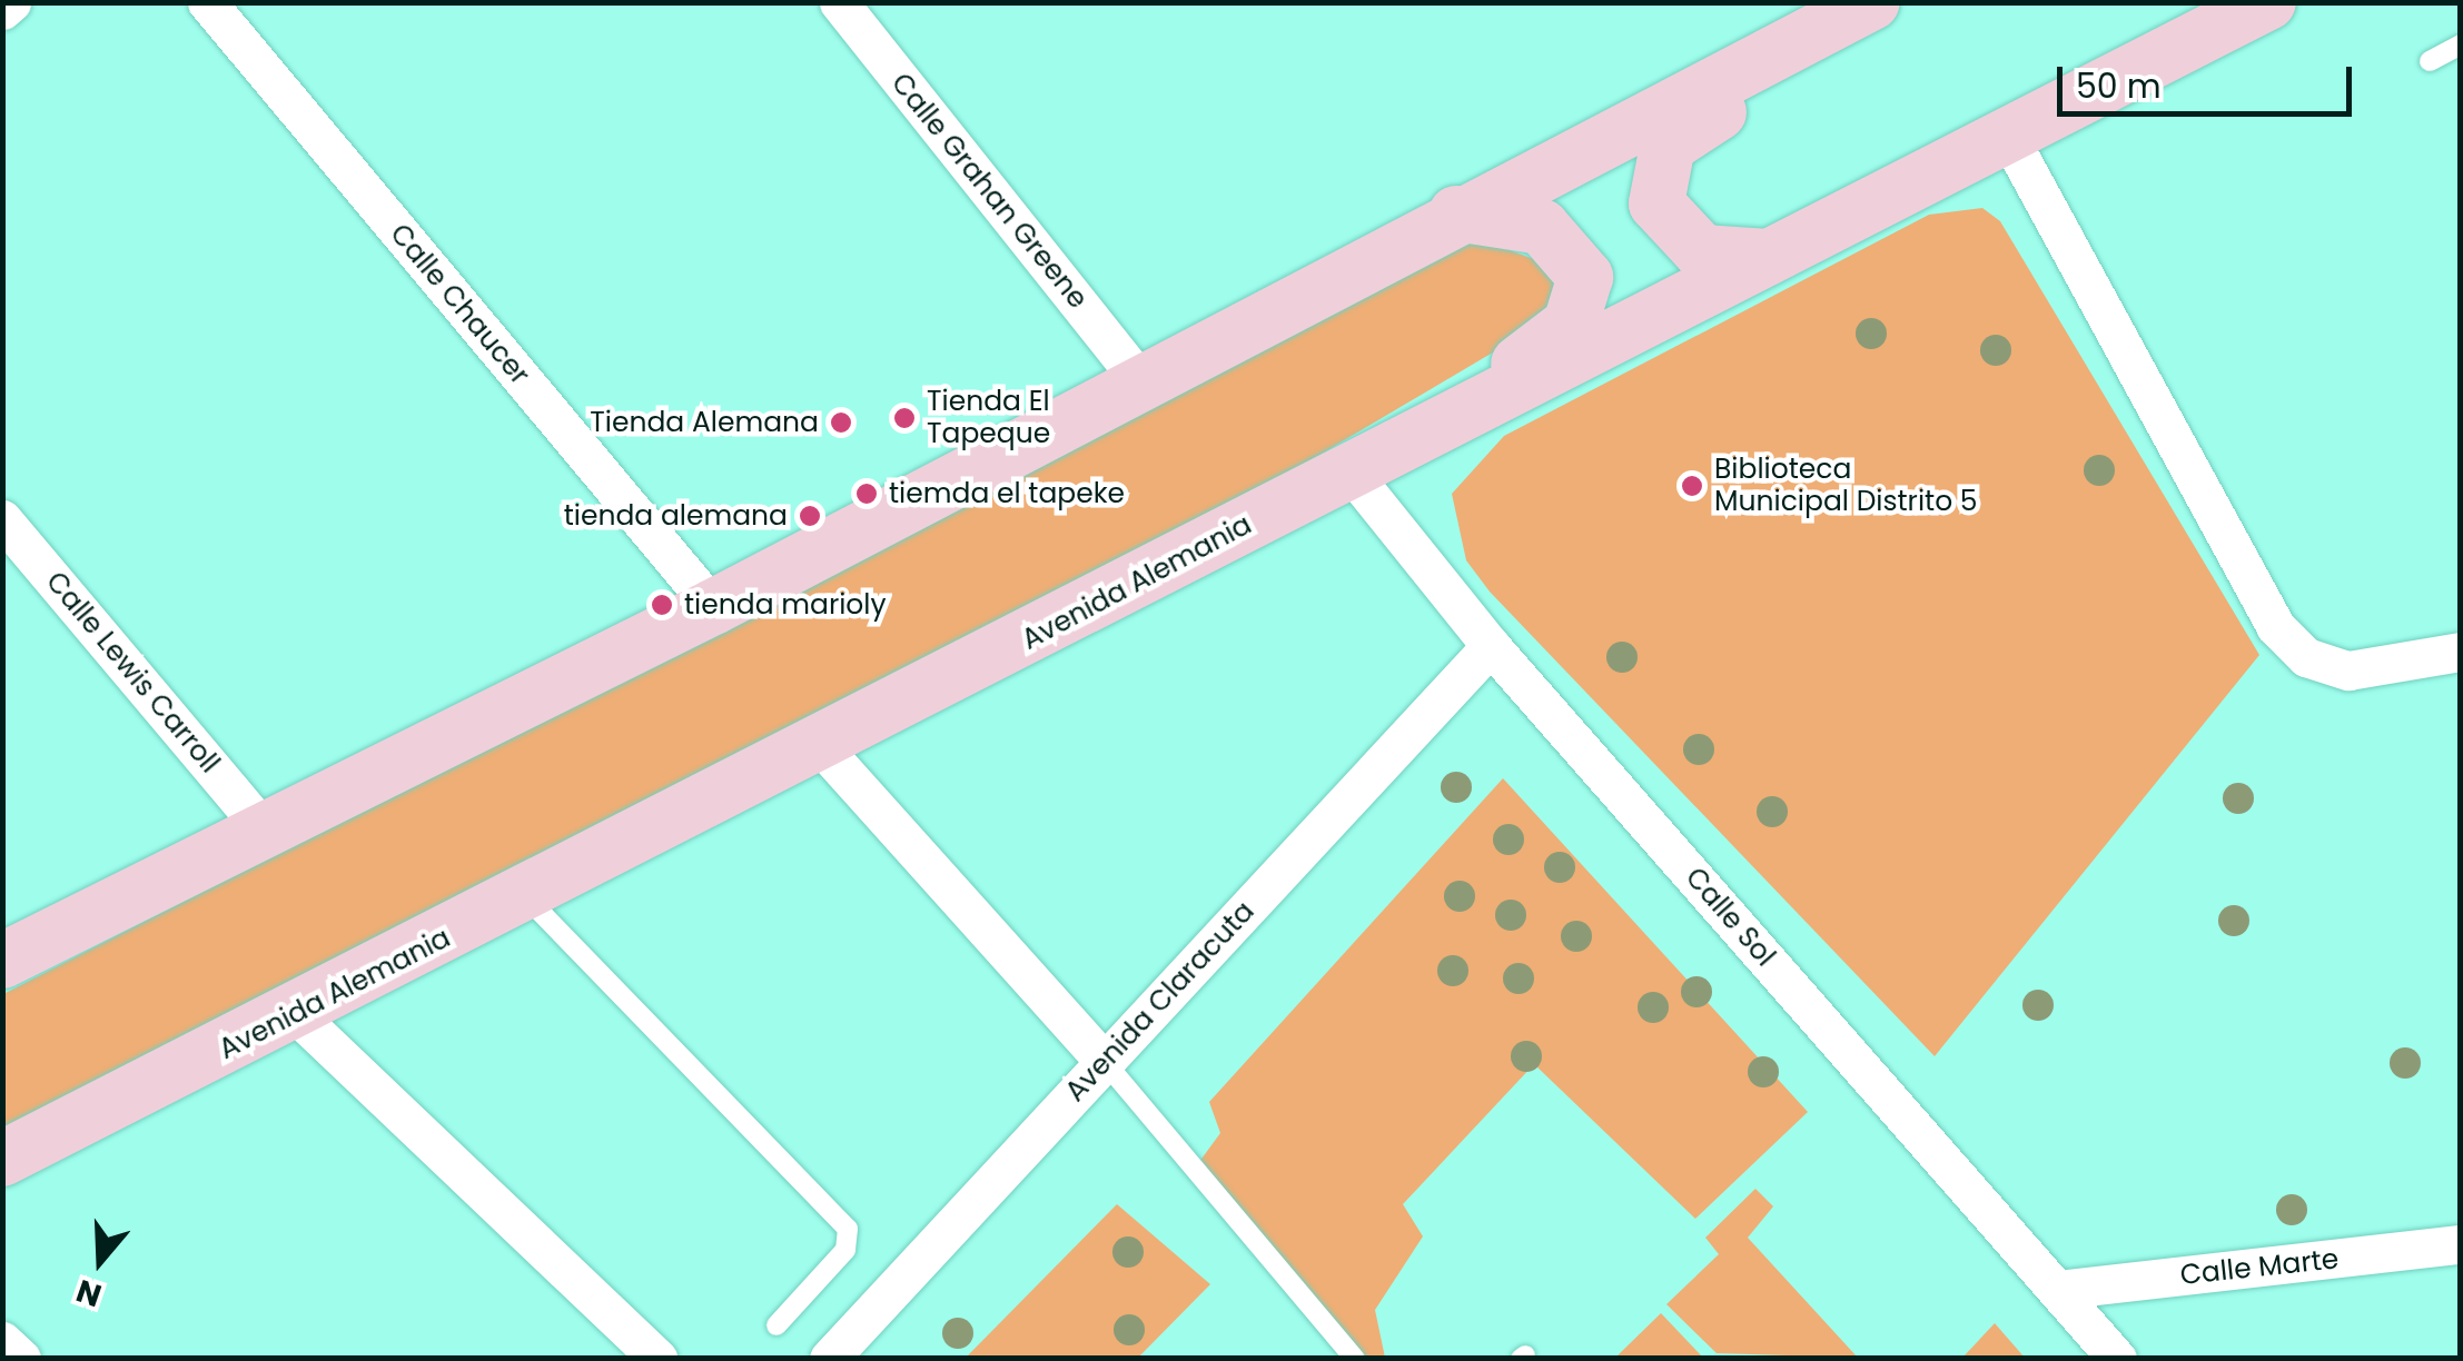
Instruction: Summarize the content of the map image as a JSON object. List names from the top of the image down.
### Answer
{
  "streets": {
    "main road": ["Avenida Alemania"],
    "street": [
      "Calle Grahan Greene",
      "Calle Chaucer",
      "Calle Lewis Carroll",
      "Calle Sol",
      "Avenida Claracuta",
      "Calle Marte"
    ]
  },
  "crossings": [
    ["Avenida Alemania", "Calle Sol"],
    ["Calle Sol", "Avenida Claracuta"],
    ["Calle Sol", "Calle Marte"]
  ],
  "places": [
    "Tienda El Tapeque",
    "Tienda Alemana",
    "Biblioteca Municipal Distrito 5",
    "tiemda el tapeke",
    "tienda alemana",
    "tienda marioly"
  ],
  "scale_bar": "50 m",
  "north": "bottom"
}
